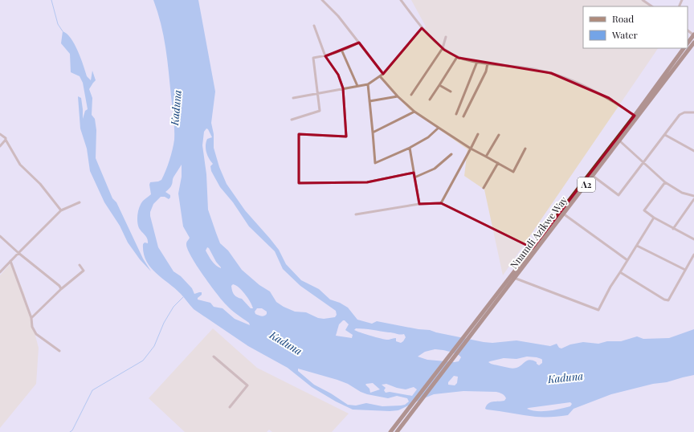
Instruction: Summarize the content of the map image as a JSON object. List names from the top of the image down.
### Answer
{
  "streets": {
    "highway": ["A2", "Nnamdi Azikwe Way"]
  },
  "water": ["Kaduna"],
  "legend": ["Road", "Water"]
}
